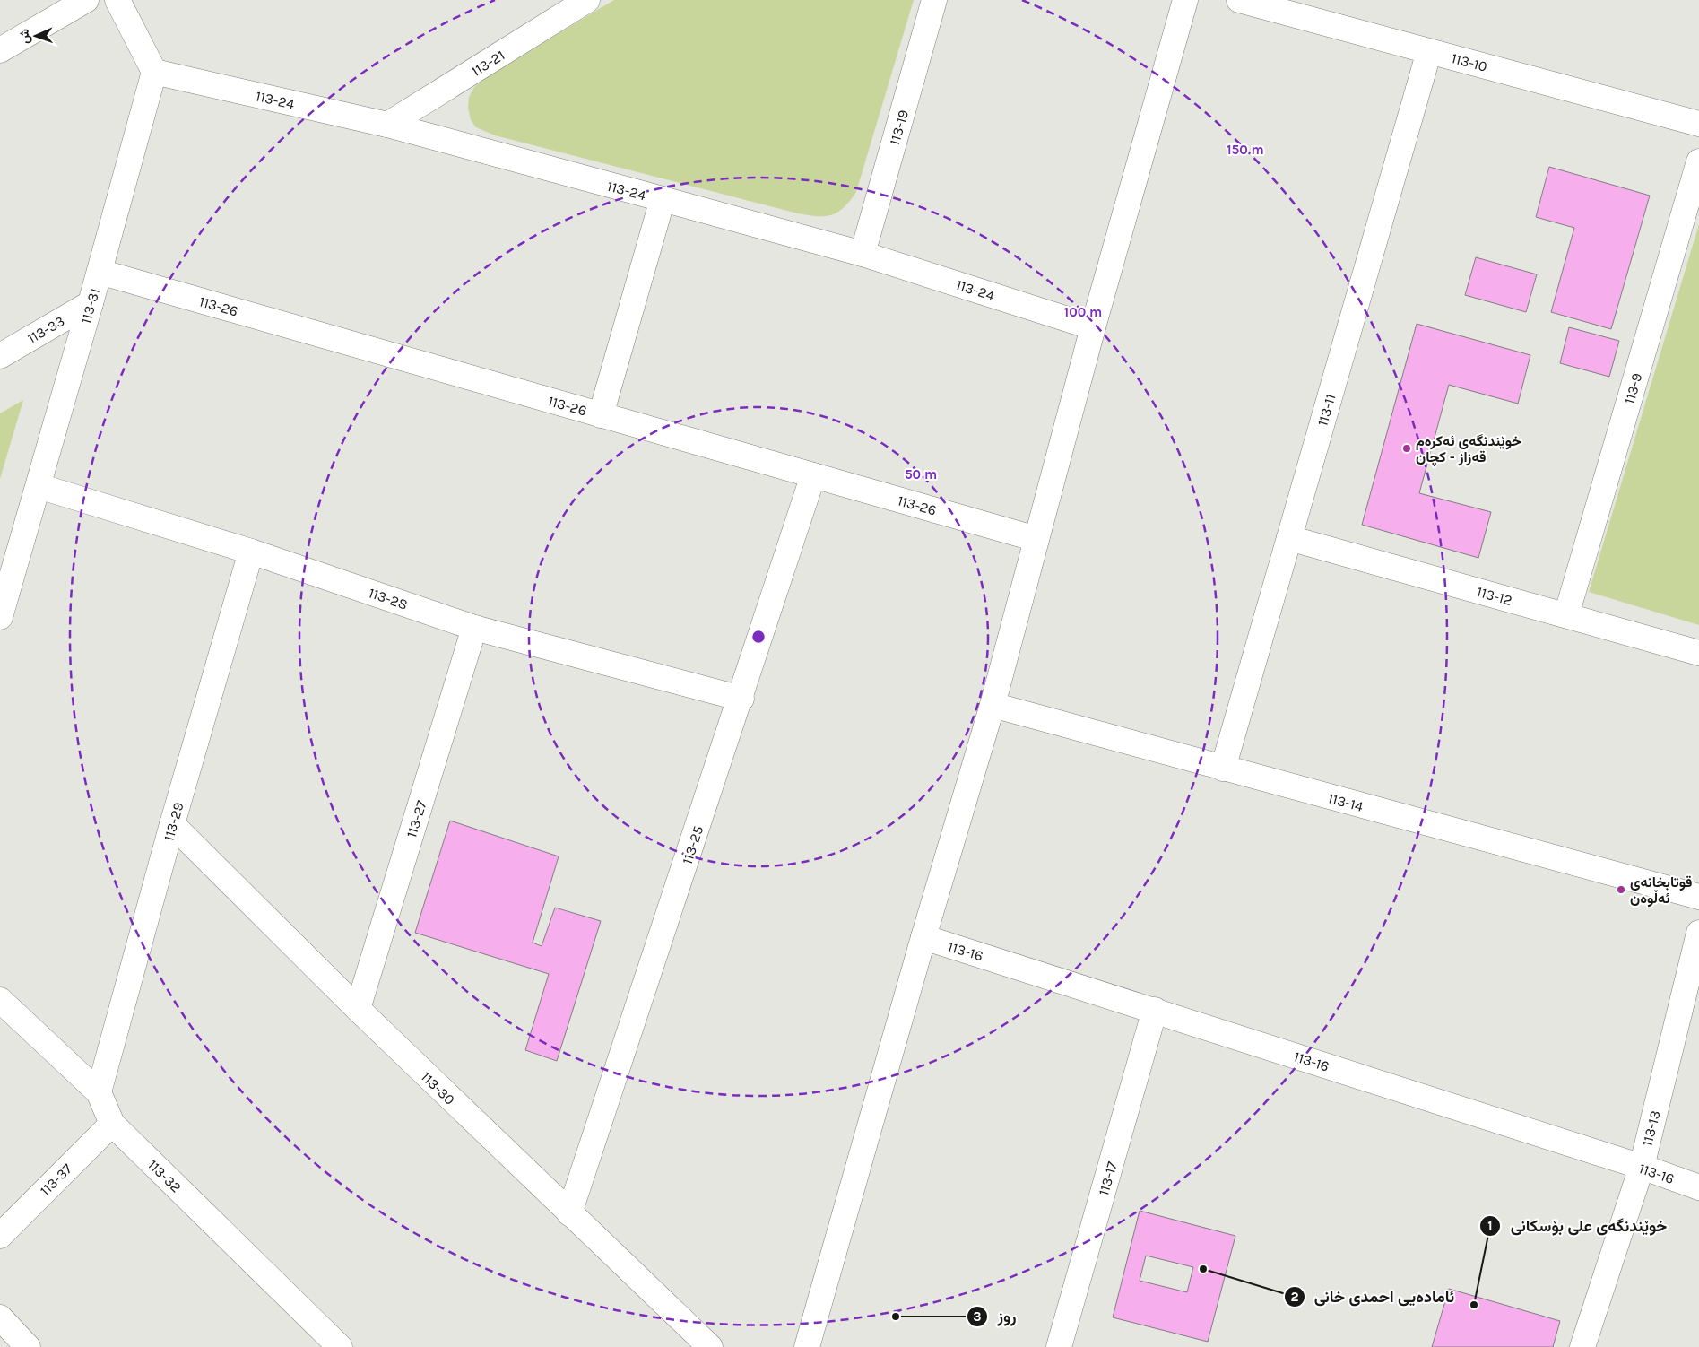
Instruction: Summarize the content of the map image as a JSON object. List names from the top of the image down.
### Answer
{
  "streets": {
    "street": [
      "113-10",
      "113-21",
      "113-24",
      "113-19",
      "113-31",
      "113-26",
      "113-33",
      "113-9",
      "113-11",
      "113-12",
      "113-28",
      "113-14",
      "113-27",
      "113-29",
      "113-25",
      "113-16",
      "113-30",
      "113-13",
      "113-32",
      "113-17",
      "113-37"
    ]
  },
  "crossings": [
    ["113-10", "113-11"],
    ["113-21", "113-24"],
    ["113-24", "113-19"],
    ["113-24", "113-31"],
    ["113-31", "113-26"],
    ["113-31", "113-33"],
    ["113-31", "113-28"],
    ["113-26", "113-25"],
    ["113-9", "113-12"],
    ["113-11", "113-12"],
    ["113-11", "113-14"],
    ["113-28", "113-27"],
    ["113-28", "113-29"],
    ["113-28", "113-25"],
    ["113-27", "113-30"],
    ["113-29", "113-30"],
    ["113-29", "113-32"],
    ["113-25", "113-30"],
    ["113-16", "113-13"],
    ["113-16", "113-17"],
    ["113-32", "113-37"]
  ],
  "places": [
    "خوێندنگەی ئەکرەم قەزاز - کچان",
    "قوتابخانەی ئەڵوەن",
    "ئامادەیی احمدی خانی",
    "خوێندنگەی علی بۆسکانی",
    "روز"
  ],
  "north": "left",
  "rings": ["150 m", "100 m", "50 m"]
}
